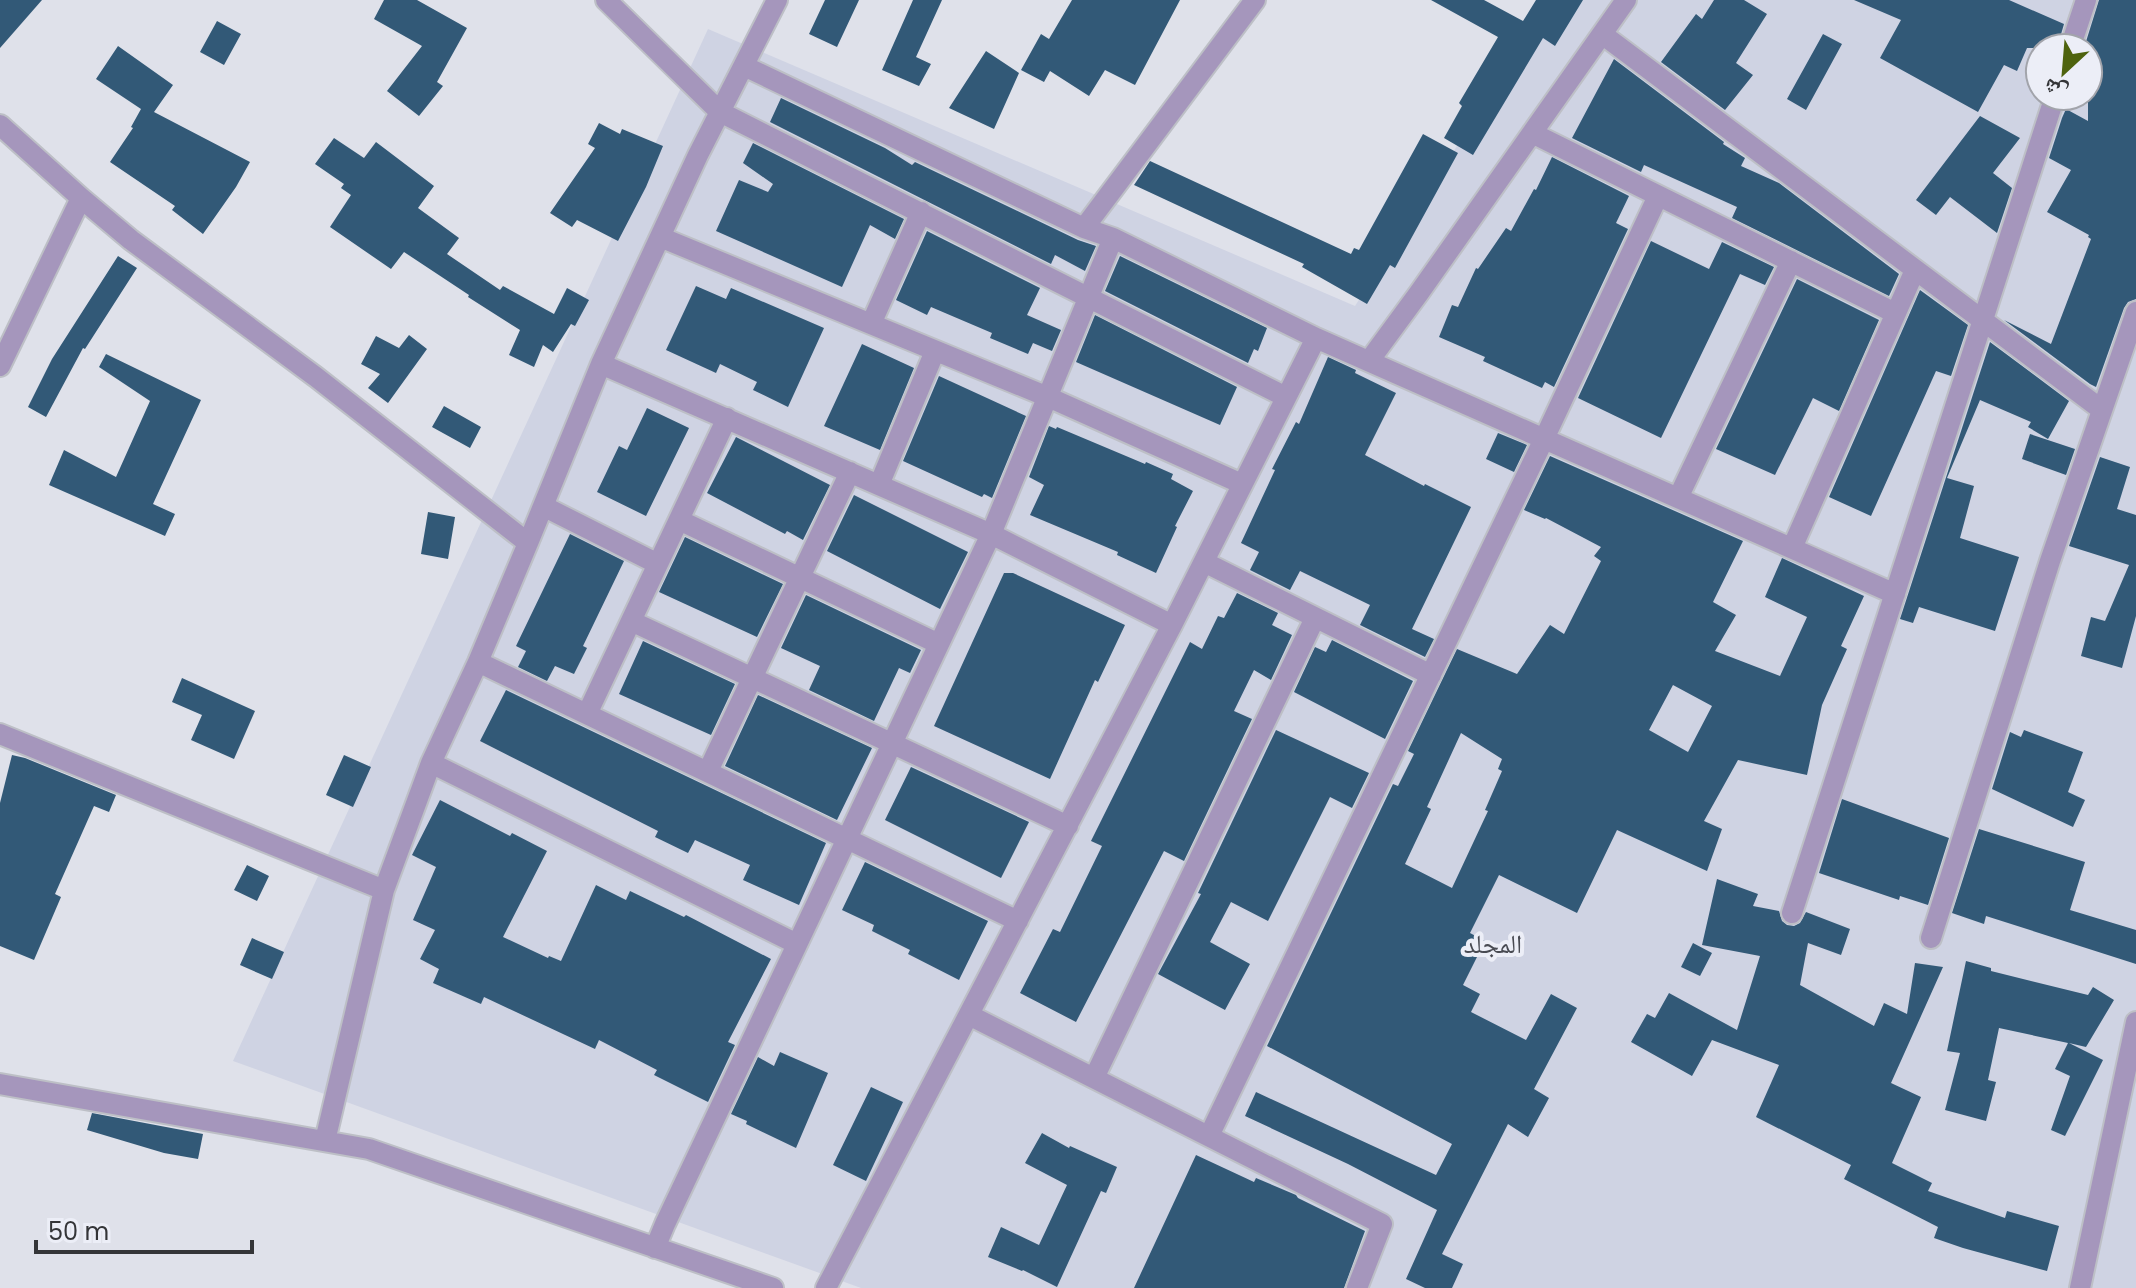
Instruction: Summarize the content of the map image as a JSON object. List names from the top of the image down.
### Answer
{
  "districts": ["المجلد"],
  "scale_bar": "50 m",
  "north": "bottom left"
}
